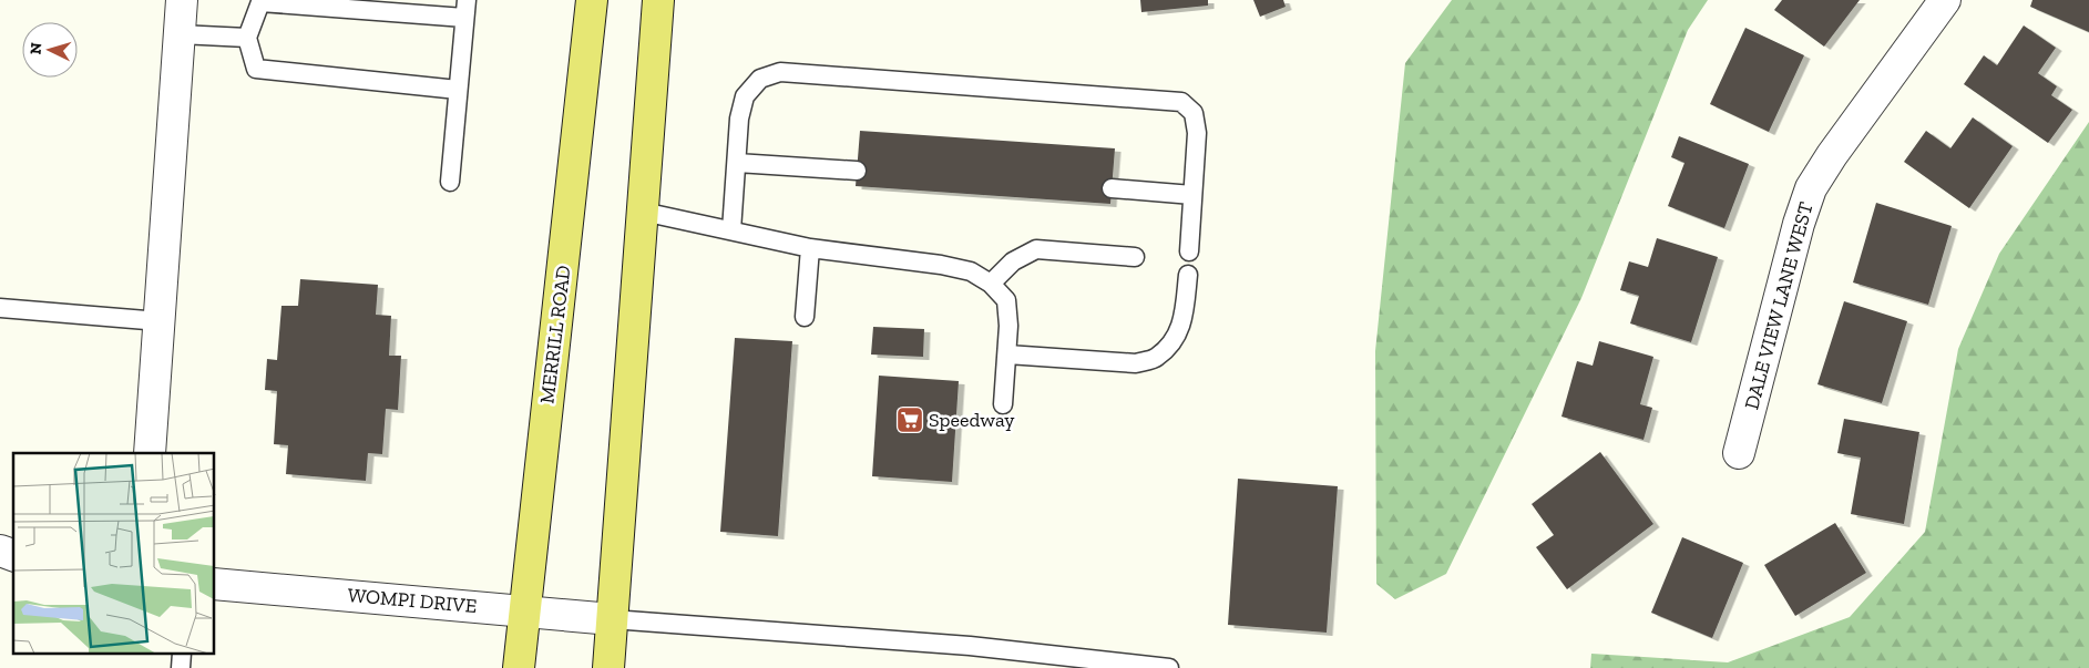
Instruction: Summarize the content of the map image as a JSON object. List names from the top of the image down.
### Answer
{
  "streets": {
    "main road": ["MERRILL ROAD"],
    "street": ["DALE VIEW LANE WEST", "WOMPI DRIVE"]
  },
  "crossings": [
    ["MERRILL ROAD", "WOMPI DRIVE"]
  ],
  "places": {
    "supermarket": ["Speedway"]
  },
  "north": "left"
}
